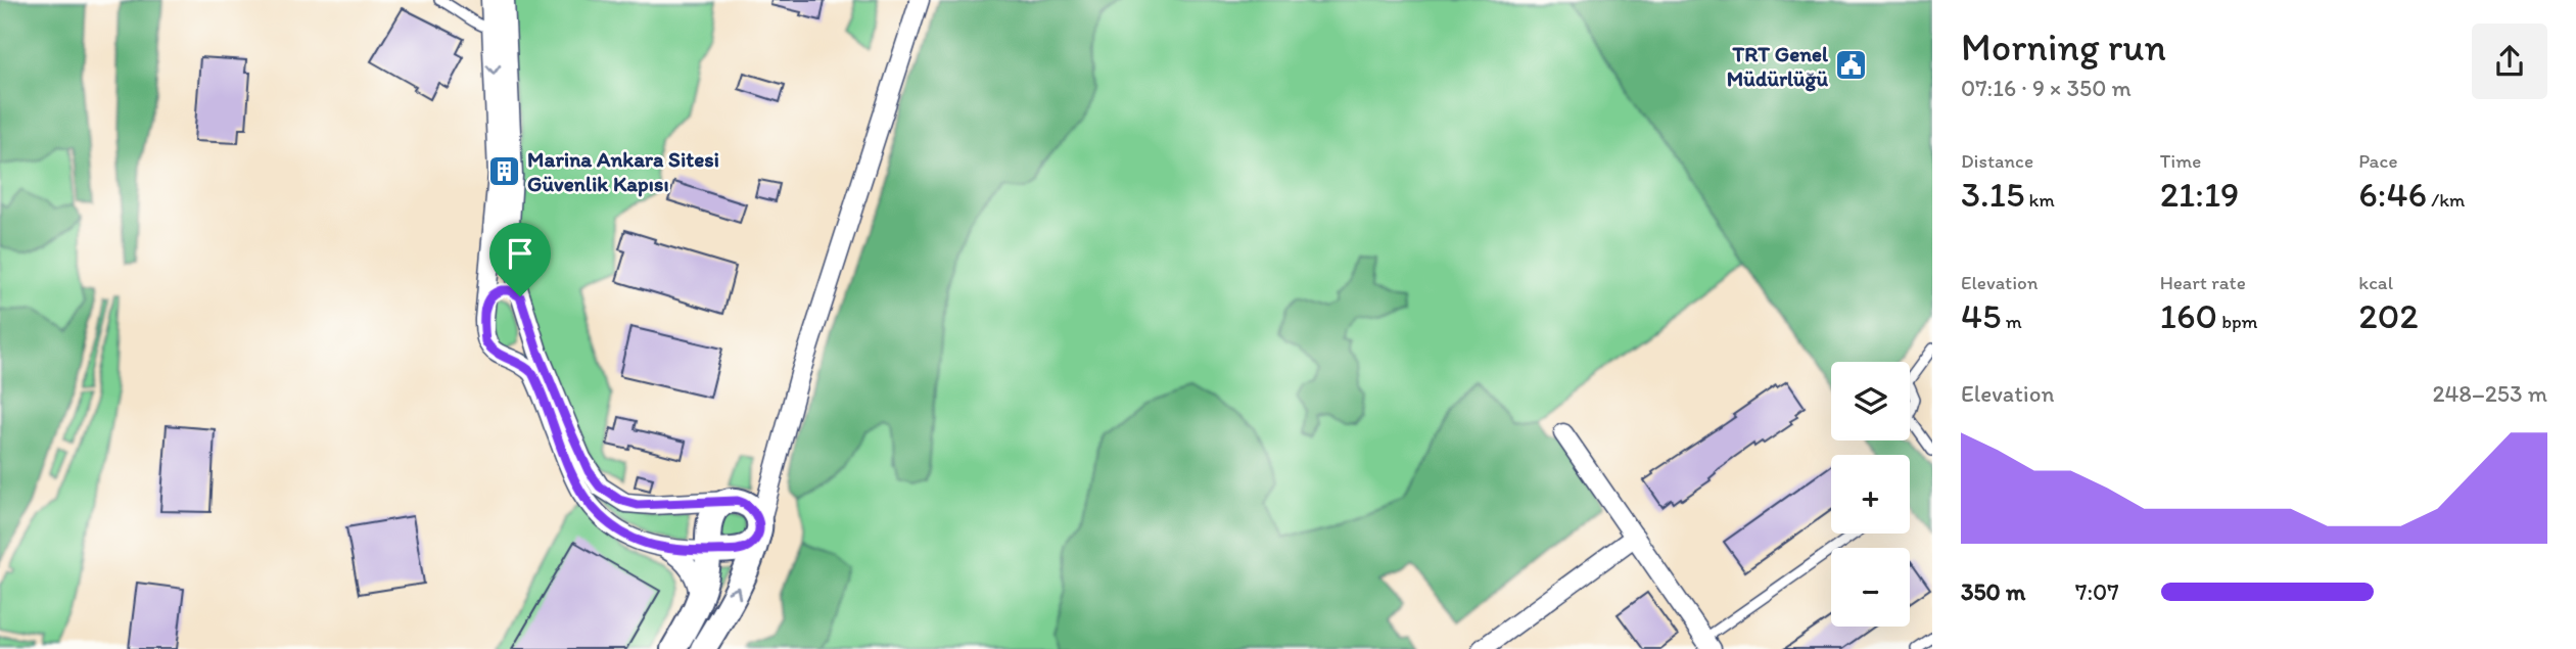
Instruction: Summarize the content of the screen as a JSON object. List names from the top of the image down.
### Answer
{
  "places": {
    "public building": ["TRT Genel Müdürlüğü"],
    "building": ["Marina Ankara Sitesi Güvenlik Kapısı"]
  },
  "page": {
    "heading": ["Morning run", "07:16 · 9 × 350 m"],
    "stats": [
      ["Distance", "3.15 km"],
      ["Time", "21:19"],
      ["Pace", "6:46 /km"],
      ["Elevation", "45 m"],
      ["Heart rate", "160 bpm"],
      ["kcal", "202"]
    ],
    "map_buttons": ["+", "−"],
    "chart": ["Elevation", "248–253 m"],
    "list": [
      {
        "name": "350 m",
        "note": "7:07"
      }
    ]
  }
}
